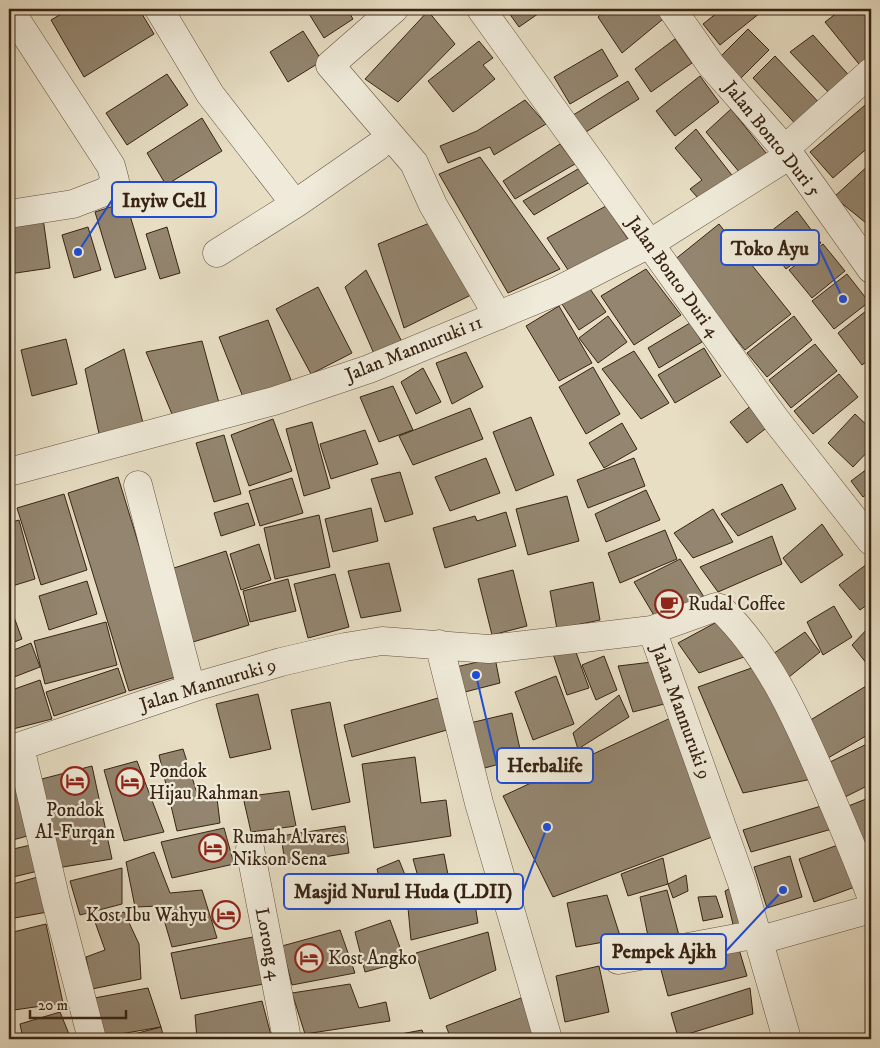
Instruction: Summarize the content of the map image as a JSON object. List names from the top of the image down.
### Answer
{
  "streets": {
    "street": [
      "Jalan Bonto Duri 5",
      "Jalan Bonto Duri 4",
      "Jalan Mannuruki 11",
      "Jalan Mannuruki 9",
      "Lorong 4"
    ]
  },
  "crossings": [
    ["Jalan Bonto Duri 5", "Jalan Mannuruki 11"],
    ["Jalan Bonto Duri 4", "Jalan Mannuruki 11"]
  ],
  "places": {
    "other": [
      "Inyiw Cell",
      "Toko Ayu",
      "Herbalife",
      "Masjid Nurul Huda (LDII)",
      "Pempek Ajkh"
    ],
    "cafe": ["Rudal Coffee"],
    "hotel": [
      "Pondok Al-Furqan",
      "Pondok Hijau Rahman",
      "Rumah Alvares Nikson Sena",
      "Kost Ibu Wahyu",
      "Kost Angko"
    ]
  },
  "scale_bar": "20 m"
}
